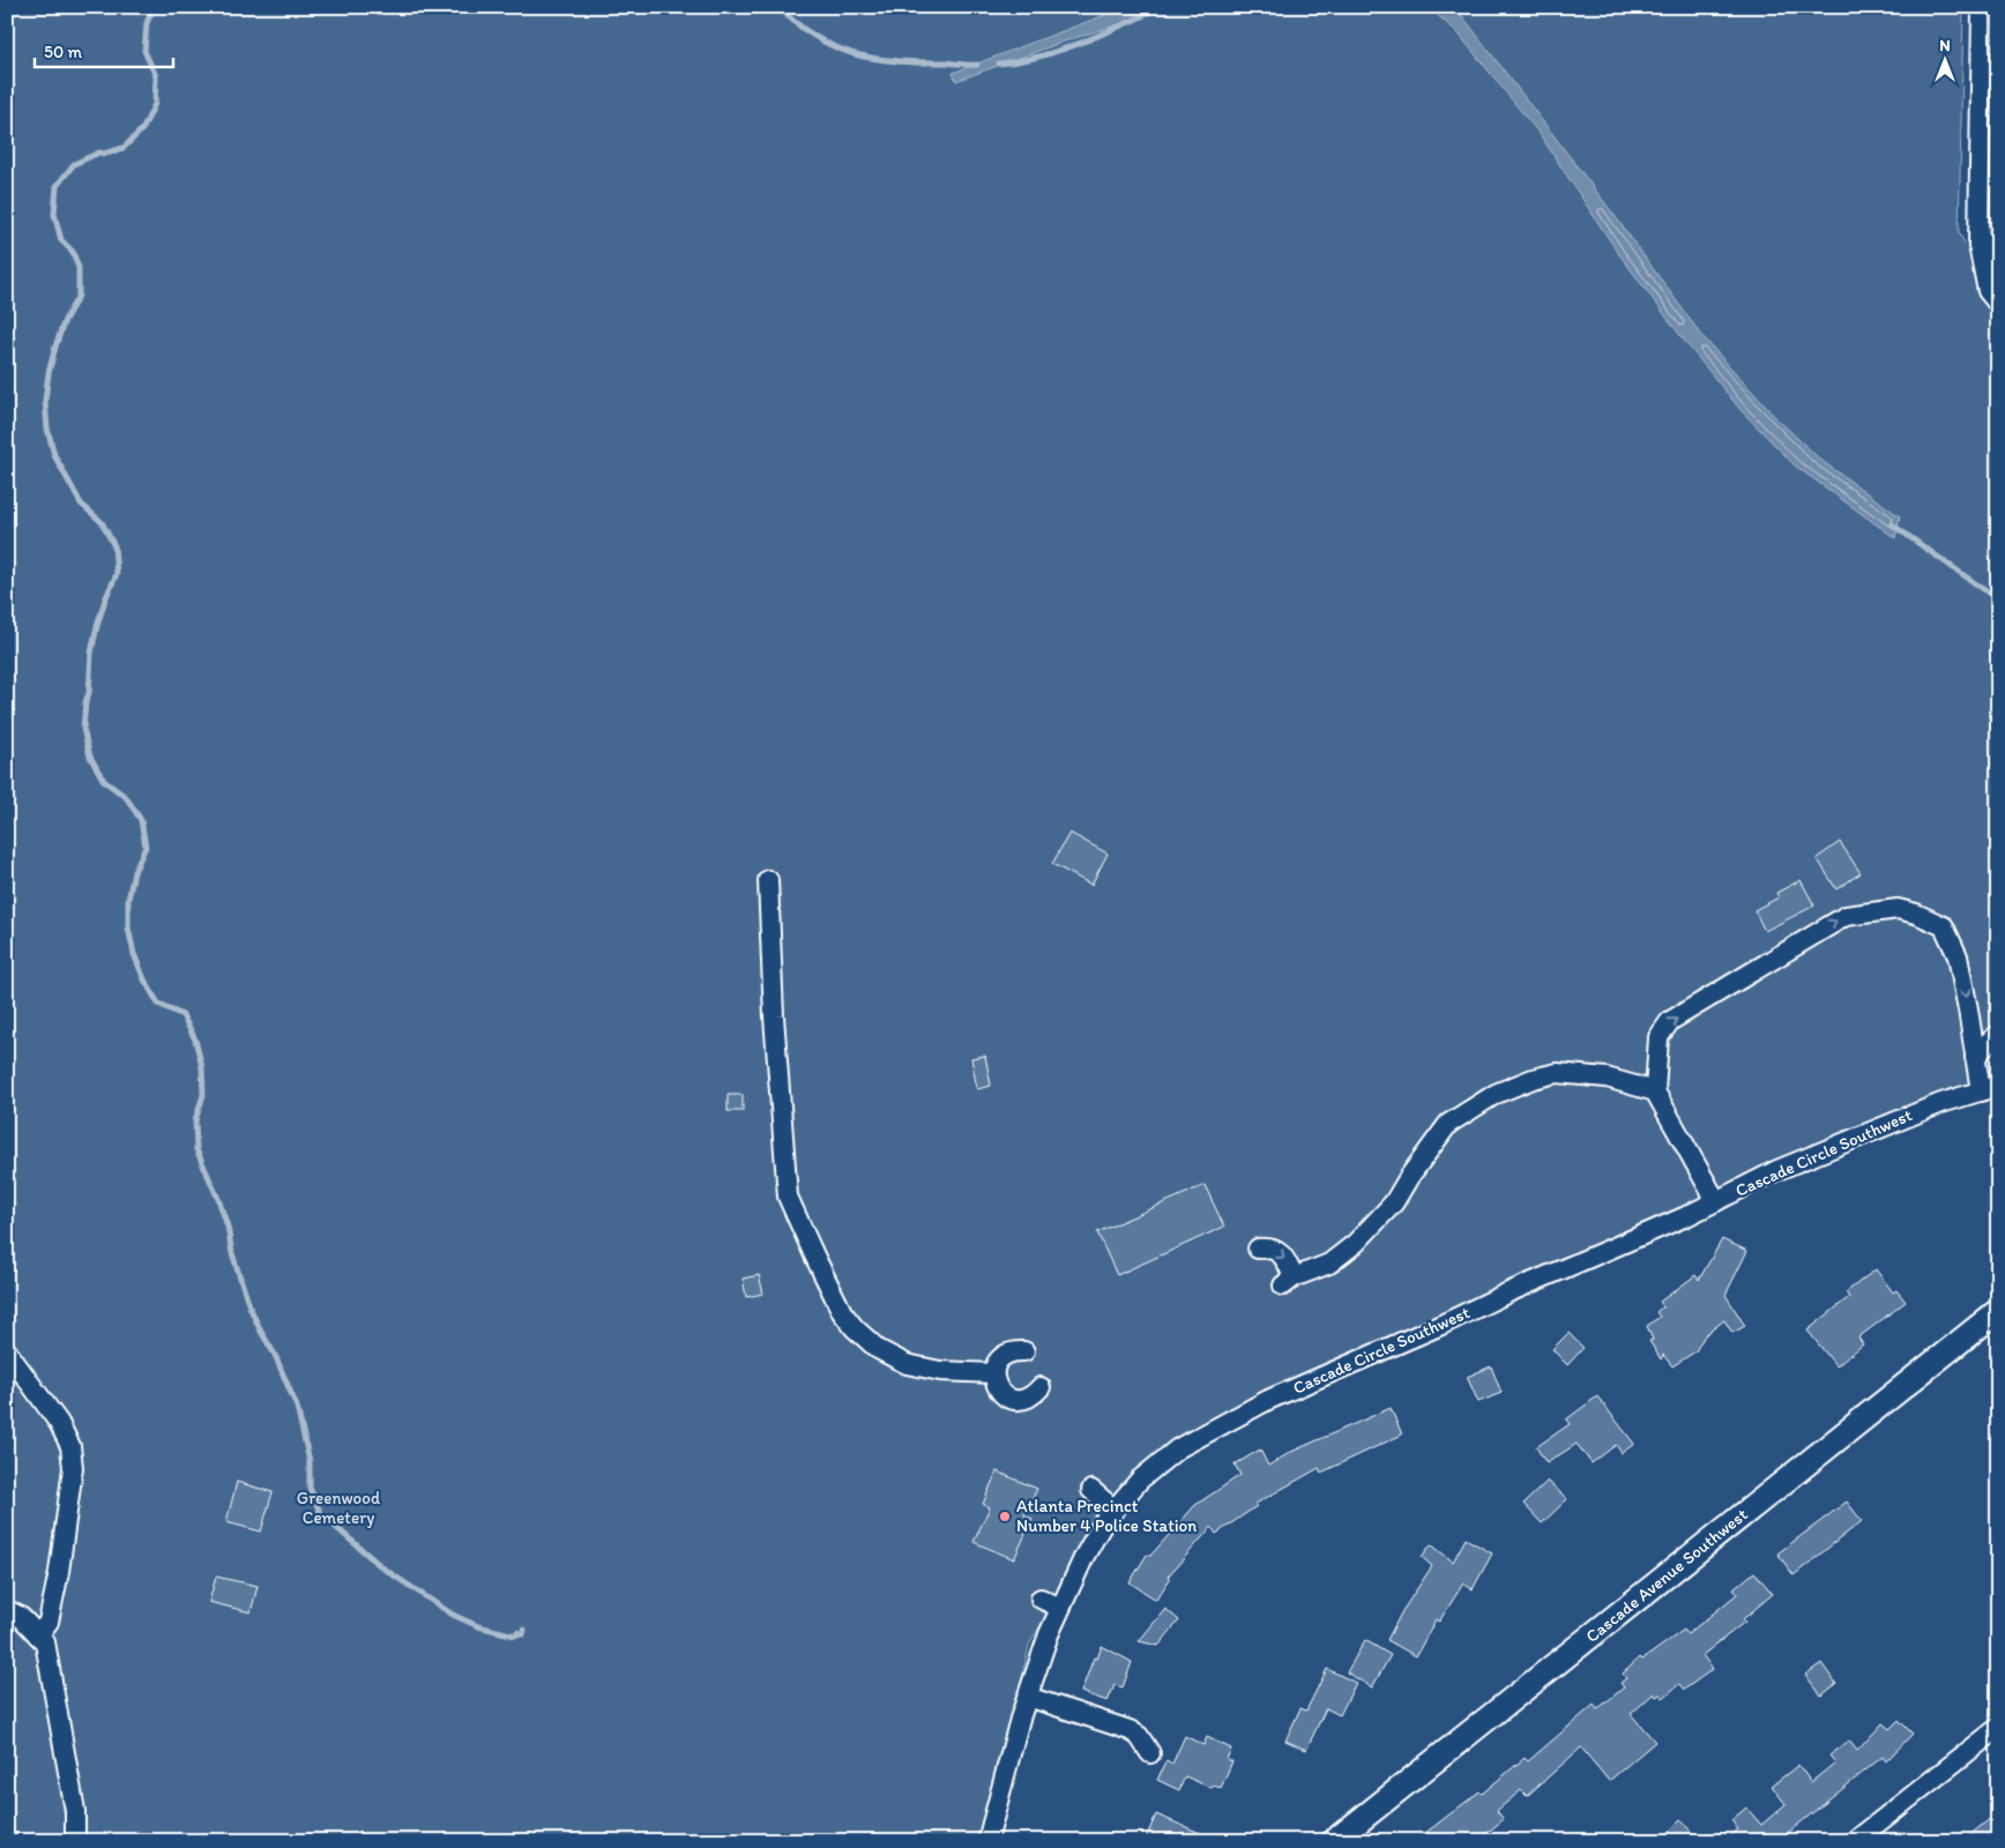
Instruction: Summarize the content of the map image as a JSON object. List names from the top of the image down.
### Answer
{
  "streets": {
    "main road": ["Cascade Avenue Southwest"],
    "street": ["Cascade Circle Southwest"]
  },
  "parks": ["Greenwood Cemetery"],
  "places": ["Atlanta Precinct Number 4 Police Station"],
  "scale_bar": "50 m",
  "north": "top"
}
